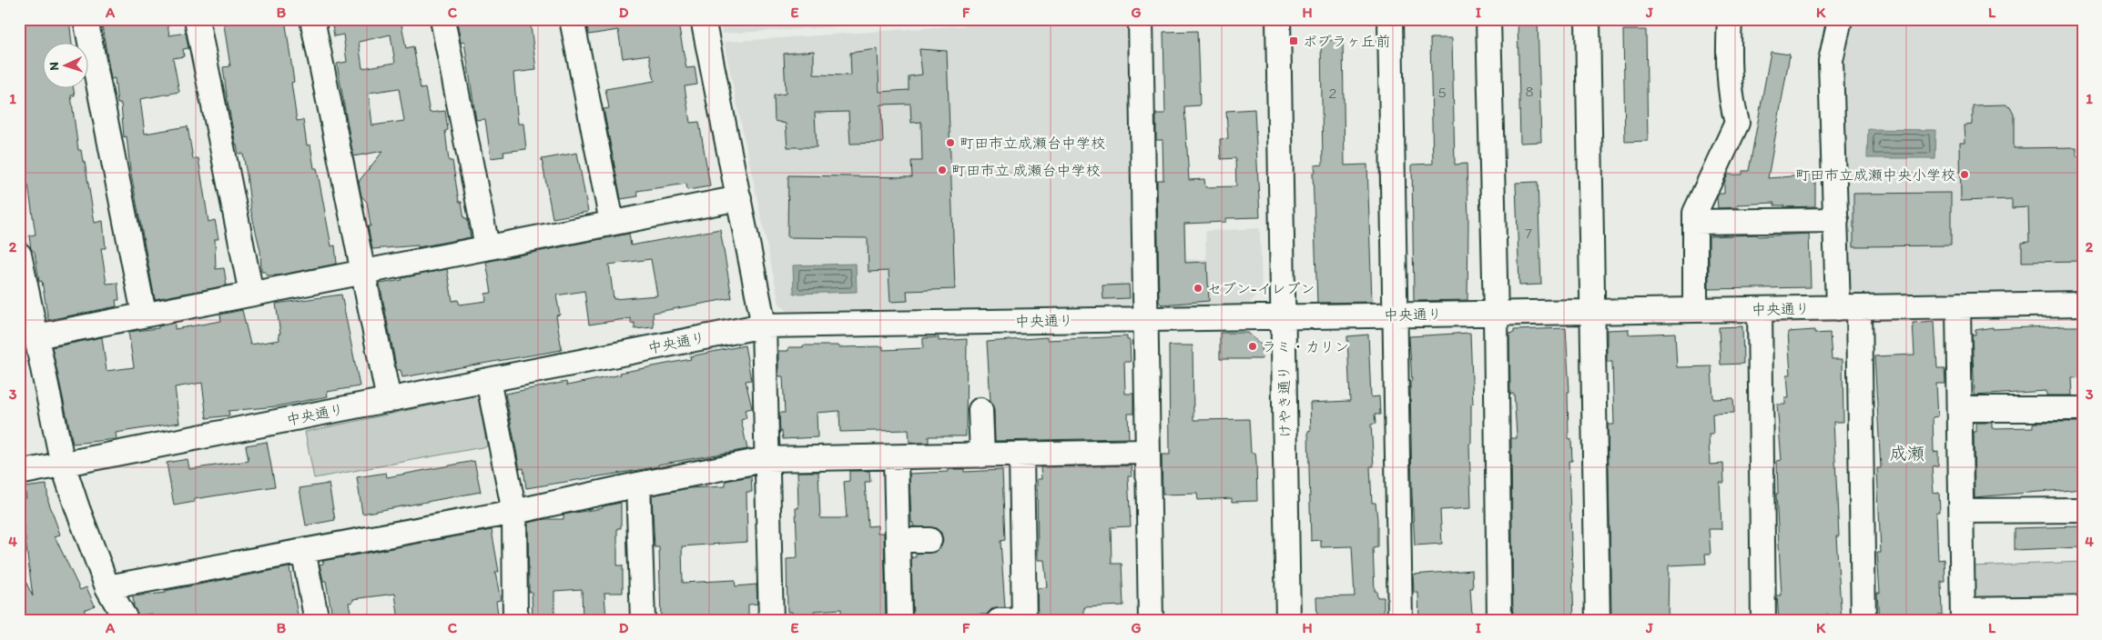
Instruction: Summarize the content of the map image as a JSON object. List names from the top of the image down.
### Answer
{
  "streets": {
    "street": ["中央通り", "けやき通り"]
  },
  "crossings": [
    ["中央通り", "けやき通り"]
  ],
  "districts": ["成瀬"],
  "places": {
    "transit": ["ポプラヶ丘前"],
    "other": [
      "町田市立成瀬台中学校",
      "町田市立 成瀬台中学校",
      "町田市立成瀬中央小学校",
      "セブン-イレブン",
      "ラミ・カリン"
    ]
  },
  "house_numbers": [
    "８",
    "５",
    "２",
    "７"
  ],
  "north": "left",
  "grid": {
    "columns": [
      "A",
      "B",
      "C",
      "D",
      "E",
      "F",
      "G",
      "H",
      "I",
      "J",
      "K",
      "L"
    ],
    "rows": [
      "1",
      "2",
      "3",
      "4"
    ]
  }
}
